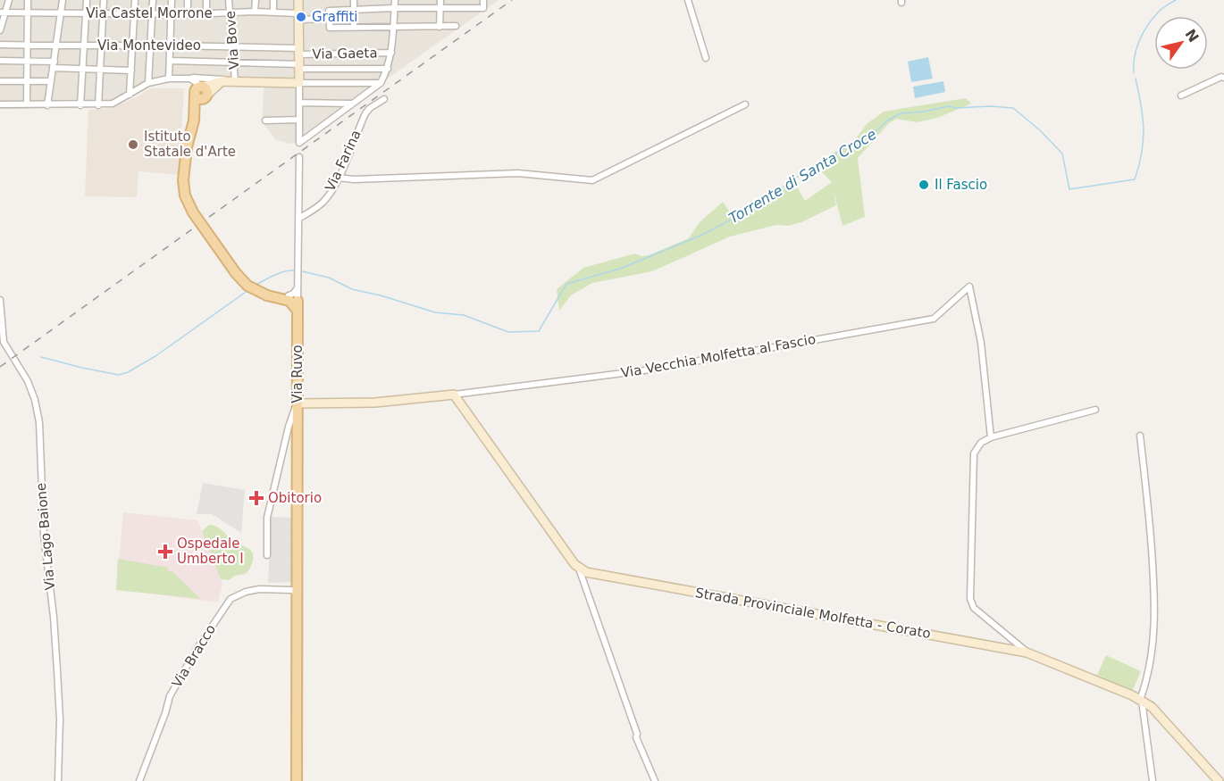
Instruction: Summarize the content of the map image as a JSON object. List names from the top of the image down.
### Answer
{
  "streets": {
    "main road": ["Via Ruvo"],
    "street": [
      "Via Castel Morrone",
      "Via Bove",
      "Via Montevideo",
      "Via Gaeta",
      "Via Farina",
      "Via Vecchia Molfetta al Fascio",
      "Via Lago Baione",
      "Strada Provinciale Molfetta - Corato",
      "Via Bracco"
    ]
  },
  "crossings": [
    ["Via Castel Morrone", "Via Bove"],
    ["Via Bove", "Via Montevideo"],
    ["Via Montevideo", "Via Gaeta"],
    ["Via Farina", "Via Ruvo"],
    ["Via Ruvo", "Via Bracco"]
  ],
  "water": ["Torrente di Santa Croce"],
  "places": {
    "other": ["Graffiti", "Istituto Statale d'Arte", "Il Fascio"],
    "health": ["Obitorio", "Ospedale Umberto I"]
  },
  "north": "top right"
}
